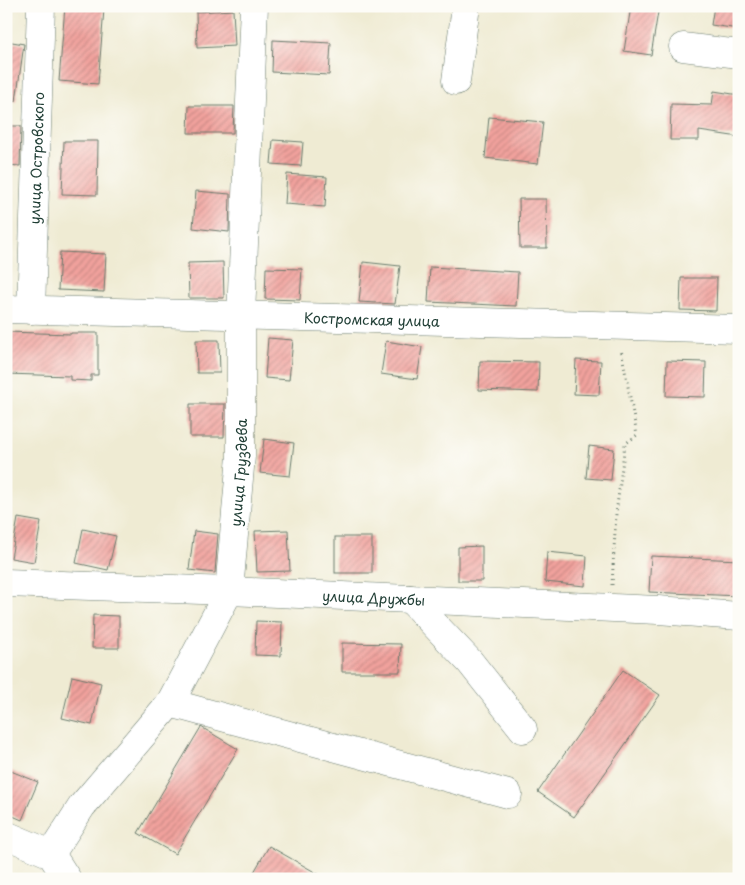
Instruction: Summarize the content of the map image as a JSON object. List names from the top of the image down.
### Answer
{
  "streets": {
    "street": [
      "улица Островского",
      "Костромская улица",
      "улица Груздева",
      "улица Дружбы"
    ]
  },
  "crossings": [
    ["улица Островского", "Костромская улица"],
    ["Костромская улица", "улица Груздева"],
    ["улица Груздева", "улица Дружбы"]
  ]
}
